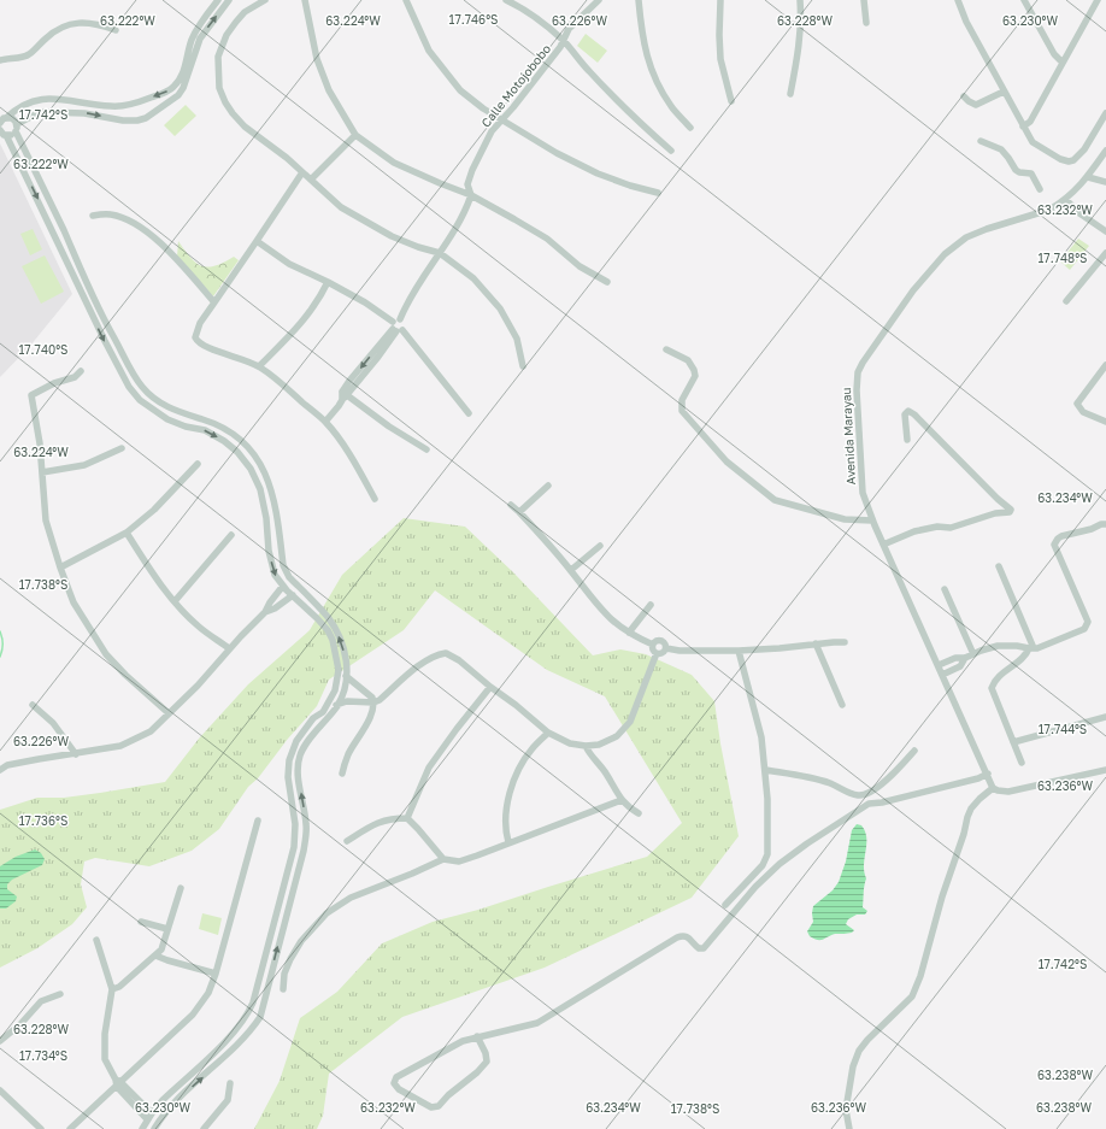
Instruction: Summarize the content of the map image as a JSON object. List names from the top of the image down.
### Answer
{
  "streets": {
    "street": ["Calle Motojobobo", "Avenida Marayau"]
  },
  "coordinates": [
    "17.746°S",
    "63.230°W",
    "63.222°W",
    "63.224°W",
    "63.226°W",
    "63.228°W",
    "17.742°S",
    "63.232°W",
    "17.748°S",
    "17.740°S",
    "63.234°W",
    "17.738°S",
    "17.744°S",
    "63.236°W",
    "17.736°S",
    "17.734°S",
    "63.238°W"
  ]
}
